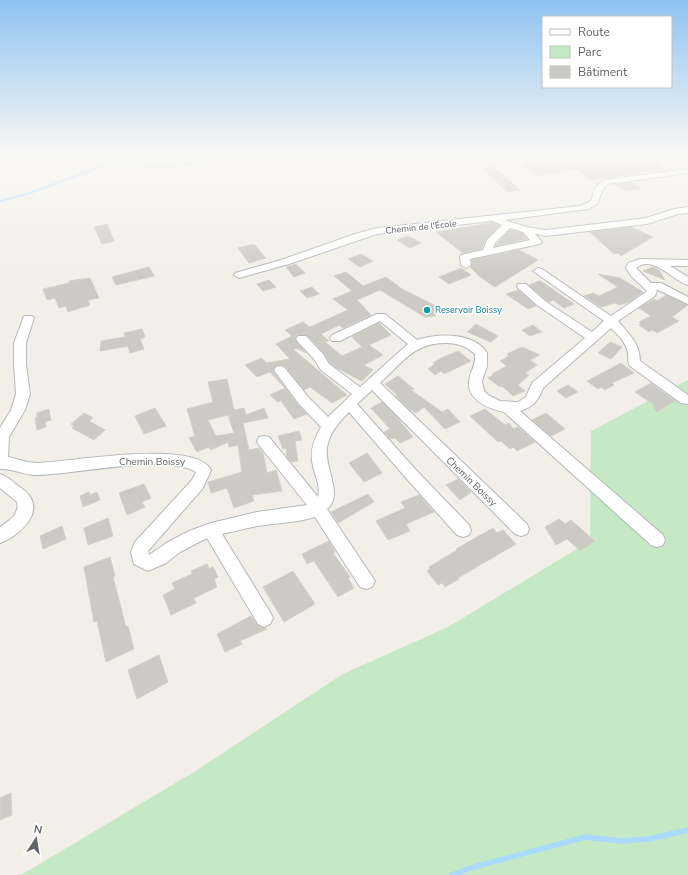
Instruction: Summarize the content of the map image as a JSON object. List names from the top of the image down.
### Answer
{
  "streets": {
    "street": ["Chemin de l'École", "Chemin Boissy"]
  },
  "places": ["Reservoir Boissy"],
  "legend": ["Route", "Parc", "Bâtiment"],
  "north": "top"
}
